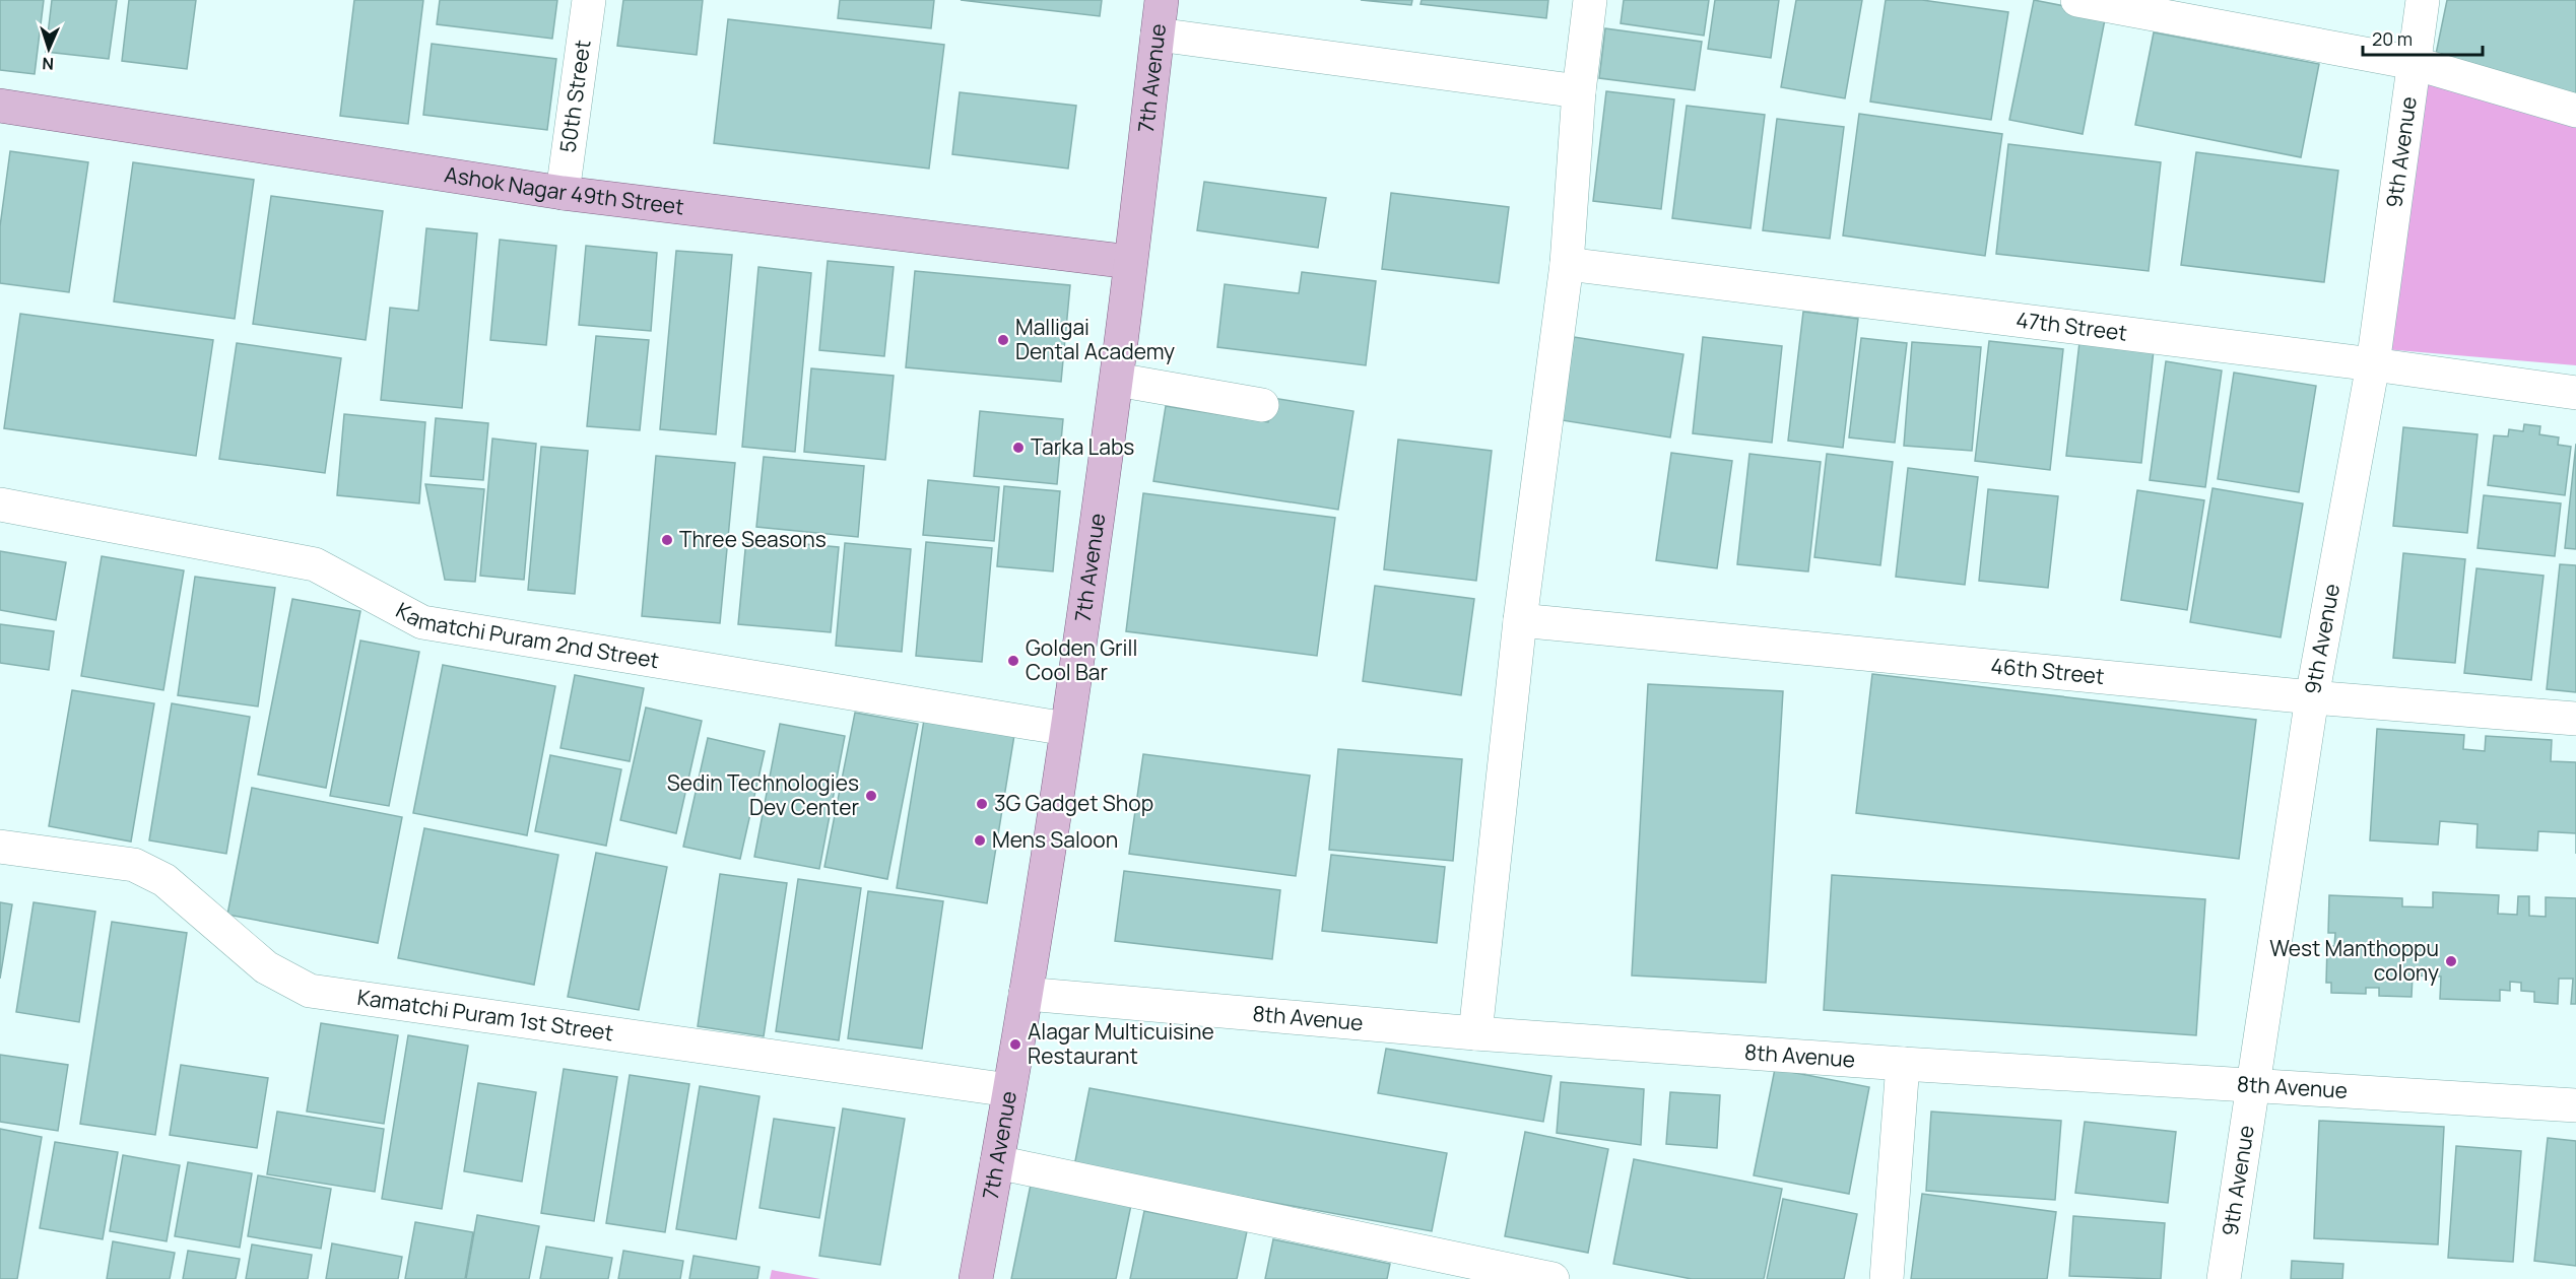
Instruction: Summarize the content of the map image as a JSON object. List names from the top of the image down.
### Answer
{
  "streets": {
    "main road": ["7th Avenue", "Ashok Nagar 49th Street"],
    "street": [
      "50th Street",
      "9th Avenue",
      "47th Street",
      "Kamatchi Puram 2nd Street",
      "46th Street",
      "Kamatchi Puram 1st Street",
      "8th Avenue"
    ]
  },
  "crossings": [
    ["7th Avenue", "Ashok Nagar 49th Street"],
    ["7th Avenue", "Kamatchi Puram 2nd Street"],
    ["7th Avenue", "Kamatchi Puram 1st Street"],
    ["7th Avenue", "8th Avenue"],
    ["50th Street", "Ashok Nagar 49th Street"],
    ["9th Avenue", "47th Street"],
    ["9th Avenue", "46th Street"],
    ["9th Avenue", "8th Avenue"]
  ],
  "places": [
    "Malligai Dental Academy",
    "Tarka Labs",
    "Three Seasons",
    "Golden Grill Cool Bar",
    "Sedin Technologies Dev Center",
    "3G Gadget Shop",
    "Mens Saloon",
    "West Manthoppu colony",
    "Alagar Multicuisine Restaurant"
  ],
  "scale_bar": "20 m",
  "north": "bottom"
}
